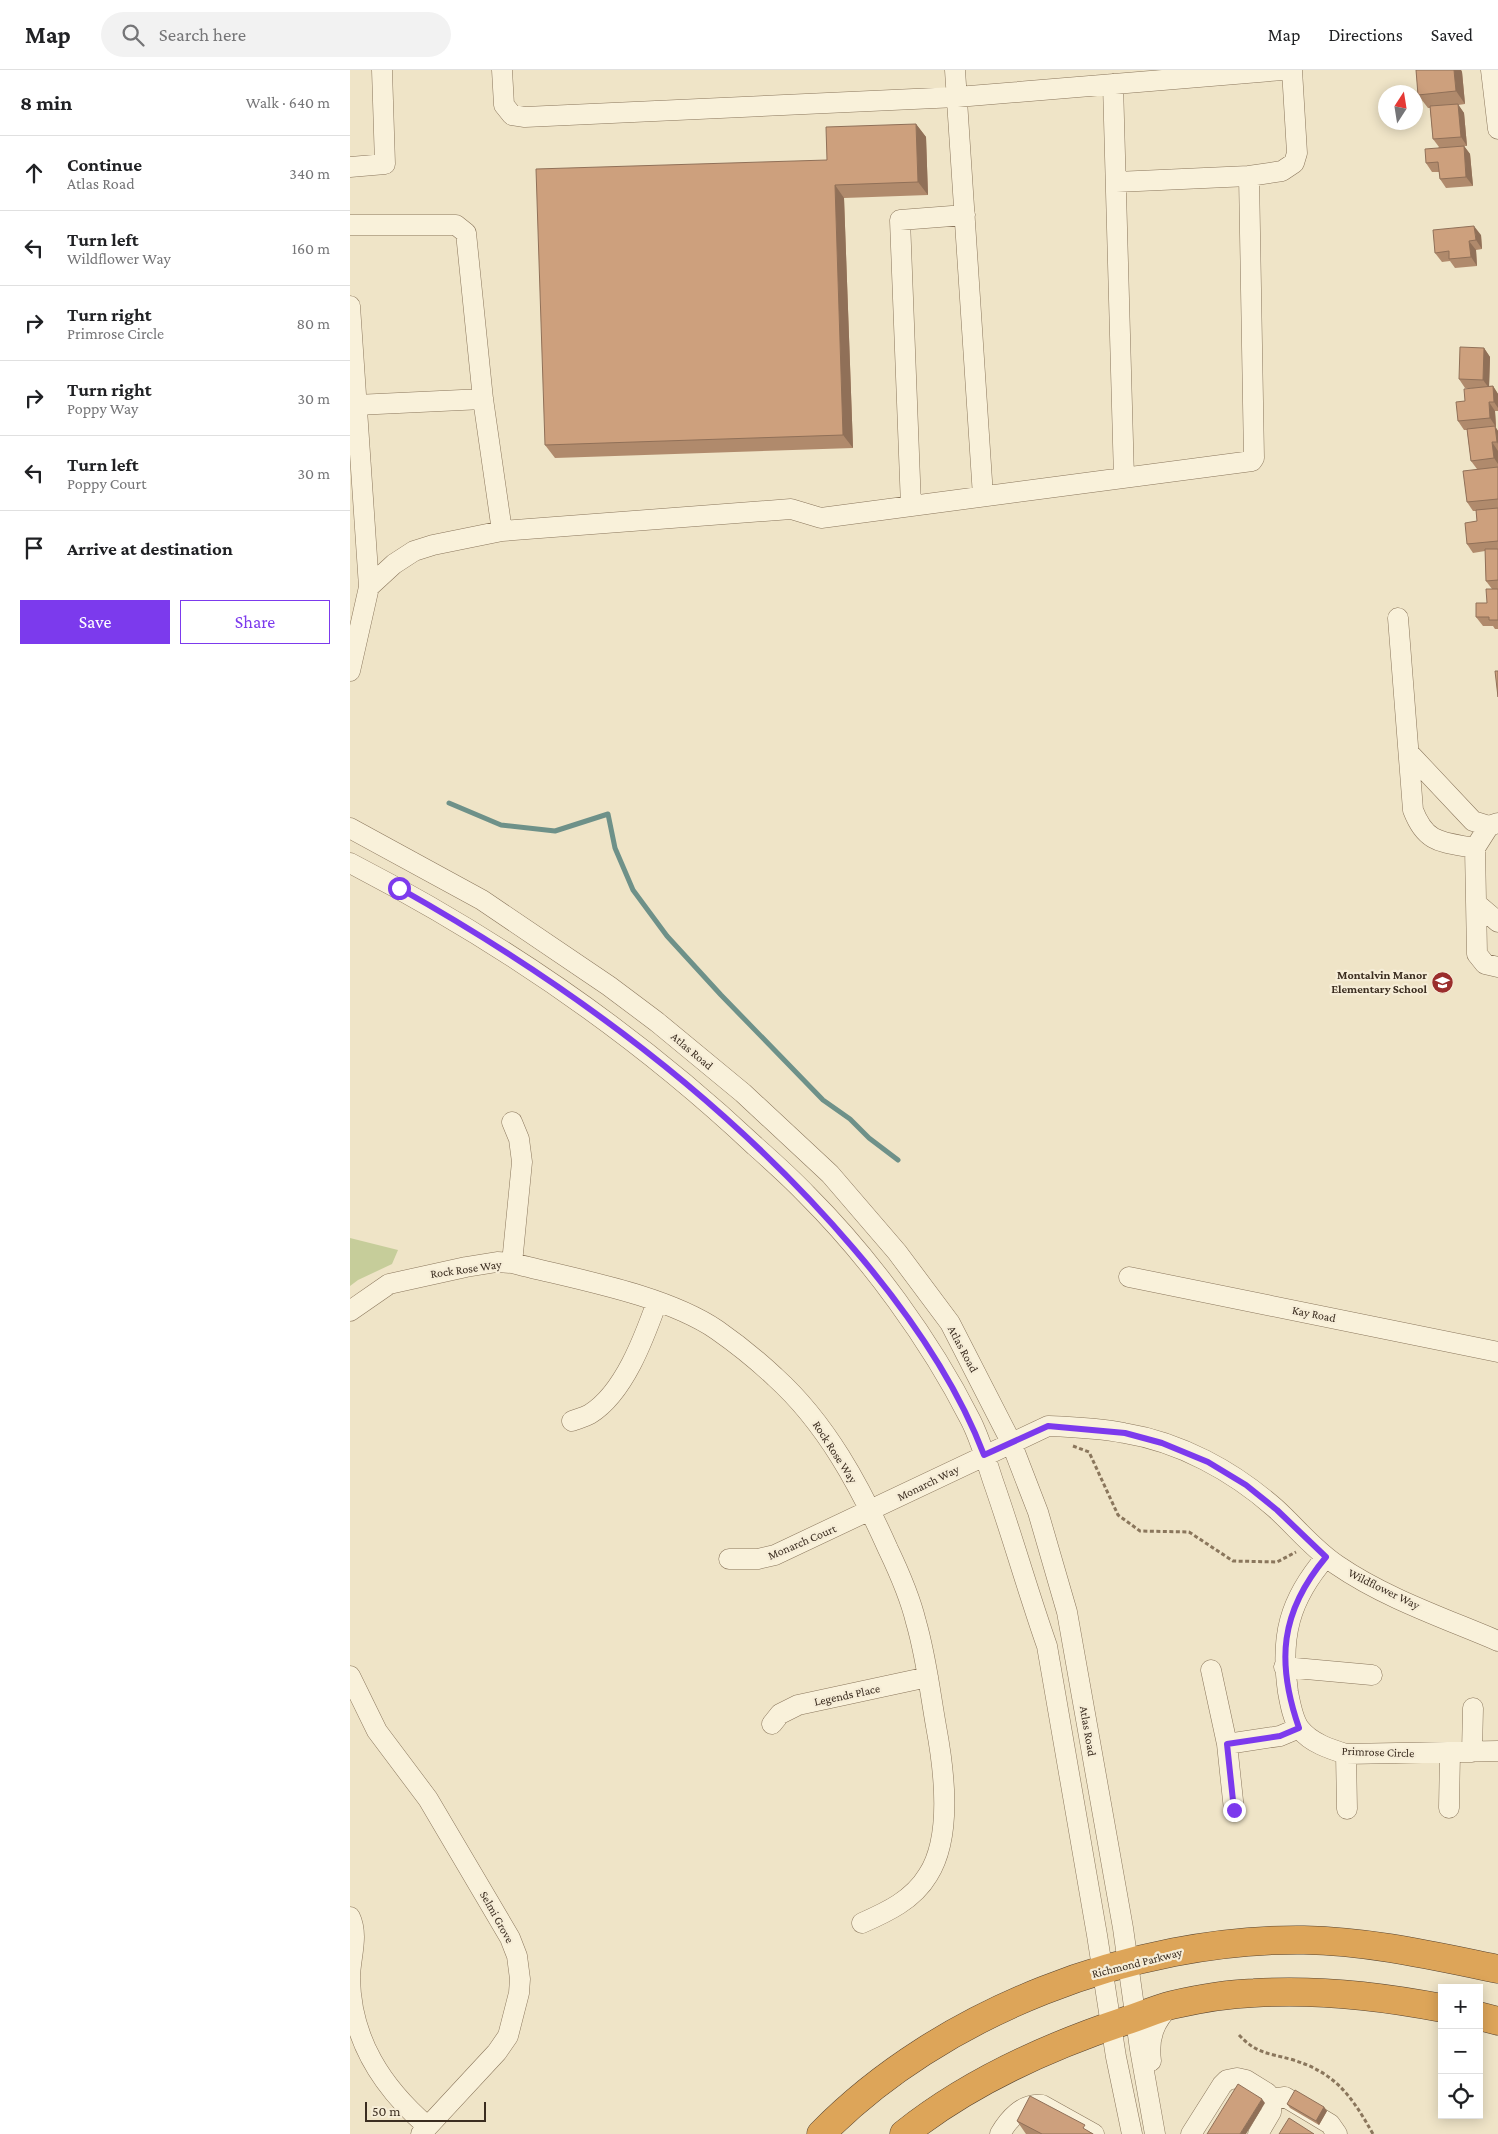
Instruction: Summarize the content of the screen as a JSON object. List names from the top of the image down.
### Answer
{
  "streets": {
    "highway": ["Richmond Parkway"],
    "street": [
      "Atlas Road",
      "Rock Rose Way",
      "Kay Road",
      "Monarch Way",
      "Monarch Court",
      "Wildflower Way",
      "Legends Place",
      "Primrose Circle",
      "Selmi Grove"
    ]
  },
  "crossings": [
    ["Atlas Road", "Monarch Way"],
    ["Atlas Road", "Wildflower Way"],
    ["Atlas Road", "Richmond Parkway"],
    ["Rock Rose Way", "Monarch Way"],
    ["Rock Rose Way", "Monarch Court"],
    ["Rock Rose Way", "Legends Place"],
    ["Monarch Way", "Monarch Court"],
    ["Monarch Way", "Wildflower Way"]
  ],
  "places": {
    "school or university": ["Montalvin Manor Elementary School"]
  },
  "scale_bar": "50 m",
  "north": "top",
  "page": {
    "header": "Map",
    "search": "Search here",
    "nav": ["Map", "Directions", "Saved"],
    "heading": ["8 min", "Walk · 640 m"],
    "list": [
      ["Continue", "Atlas Road", "340 m"],
      ["Turn left", "Wildflower Way", "160 m"],
      ["Turn right", "Primrose Circle", "80 m"],
      ["Turn right", "Poppy Way", "30 m"],
      ["Turn left", "Poppy Court", "30 m"],
      "Arrive at destination"
    ],
    "buttons": ["Save", "Share"],
    "map_buttons": ["+", "−"],
    "scale": "50 m"
  }
}
